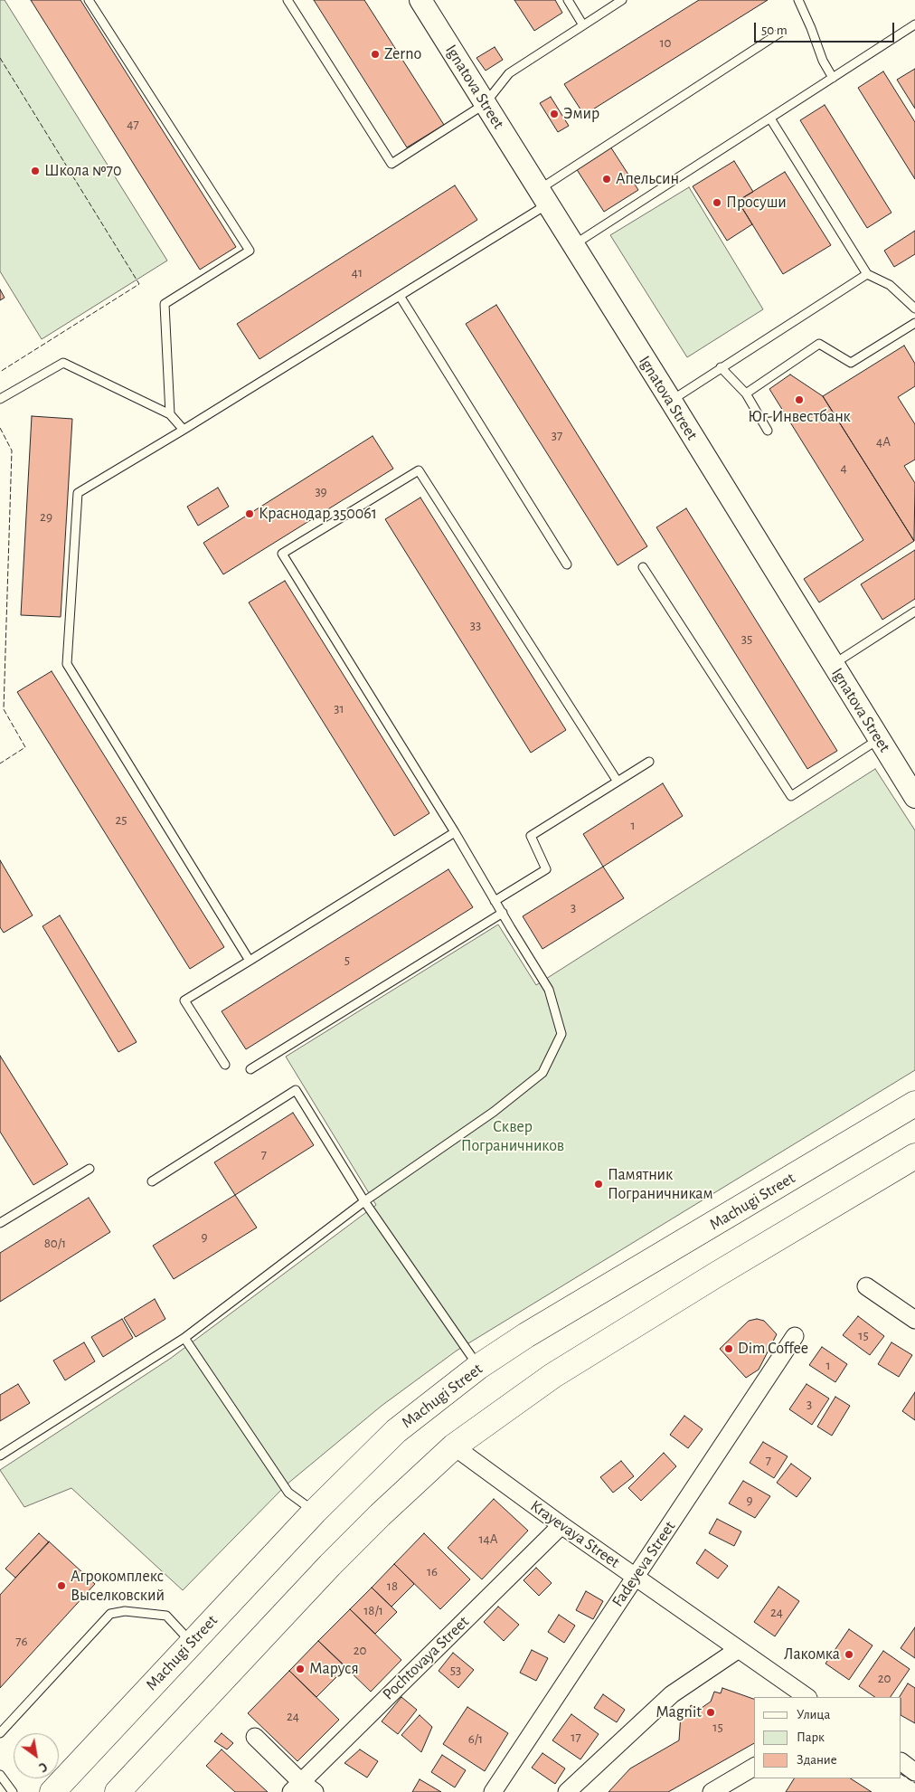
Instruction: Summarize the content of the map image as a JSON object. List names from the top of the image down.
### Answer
{
  "streets": {
    "main road": ["Machugi Street"],
    "street": [
      "Ignatova Street",
      "Krayevaya Street",
      "Fadeyeva Street",
      "Pochtovaya Street"
    ]
  },
  "crossings": [
    ["Krayevaya Street", "Fadeyeva Street"],
    ["Krayevaya Street", "Pochtovaya Street"]
  ],
  "parks": ["Сквер Пограничников"],
  "places": [
    "Zerno",
    "Эмир",
    "Школа №70",
    "Апельсин",
    "Просуши",
    "Юг-Инвестбанк",
    "Краснодар 350061",
    "Памятник Пограничникам",
    "Dim Coffee",
    "Агрокомплекс Выселковский",
    "Лакомка",
    "Маруся",
    "Magnit"
  ],
  "house_numbers": [
    "10",
    "47",
    "41",
    "37",
    "4А",
    "4",
    "39",
    "29",
    "33",
    "35",
    "31",
    "25",
    "1",
    "3",
    "5",
    "7",
    "9",
    "80/1",
    "15",
    "1",
    "3",
    "7",
    "9",
    "14А",
    "16",
    "18",
    "18/1",
    "24",
    "76",
    "20",
    "53",
    "20",
    "24",
    "15",
    "17",
    "6/1"
  ],
  "legend": ["Улица", "Парк", "Здание"],
  "scale_bar": "50 m",
  "north": "bottom right"
}
